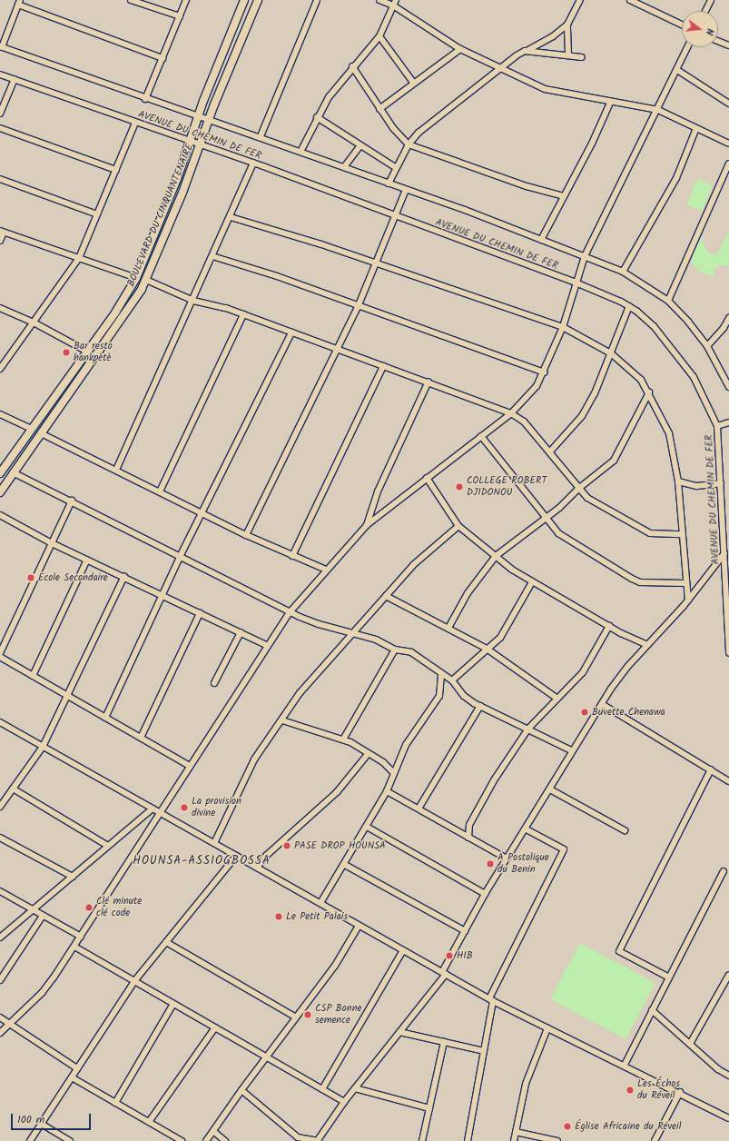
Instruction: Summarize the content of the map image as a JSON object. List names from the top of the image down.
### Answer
{
  "streets": {
    "main road": ["BOULEVARD DU CINQUANTENAIRE"],
    "street": ["AVENUE DU CHEMIN DE FER"]
  },
  "crossings": [
    ["AVENUE DU CHEMIN DE FER", "BOULEVARD DU CINQUANTENAIRE"]
  ],
  "districts": ["HOUNSA-ASSIOGBOSSA"],
  "places": [
    "Bar resto hankpètè",
    "COLLEGE ROBERT DJIDONOU",
    "Ecole Secondaire",
    "Buvette Chenawa",
    "La provision divine",
    "PASE DROP HOUNSA",
    "A Postolique du Benin",
    "Clé minute clé code",
    "Le Petit Palais",
    "HIB",
    "CSP Bonne semence",
    "Les Échos du Réveil",
    "Église Africaine du Réveil"
  ],
  "scale_bar": "100 m",
  "north": "right"
}
